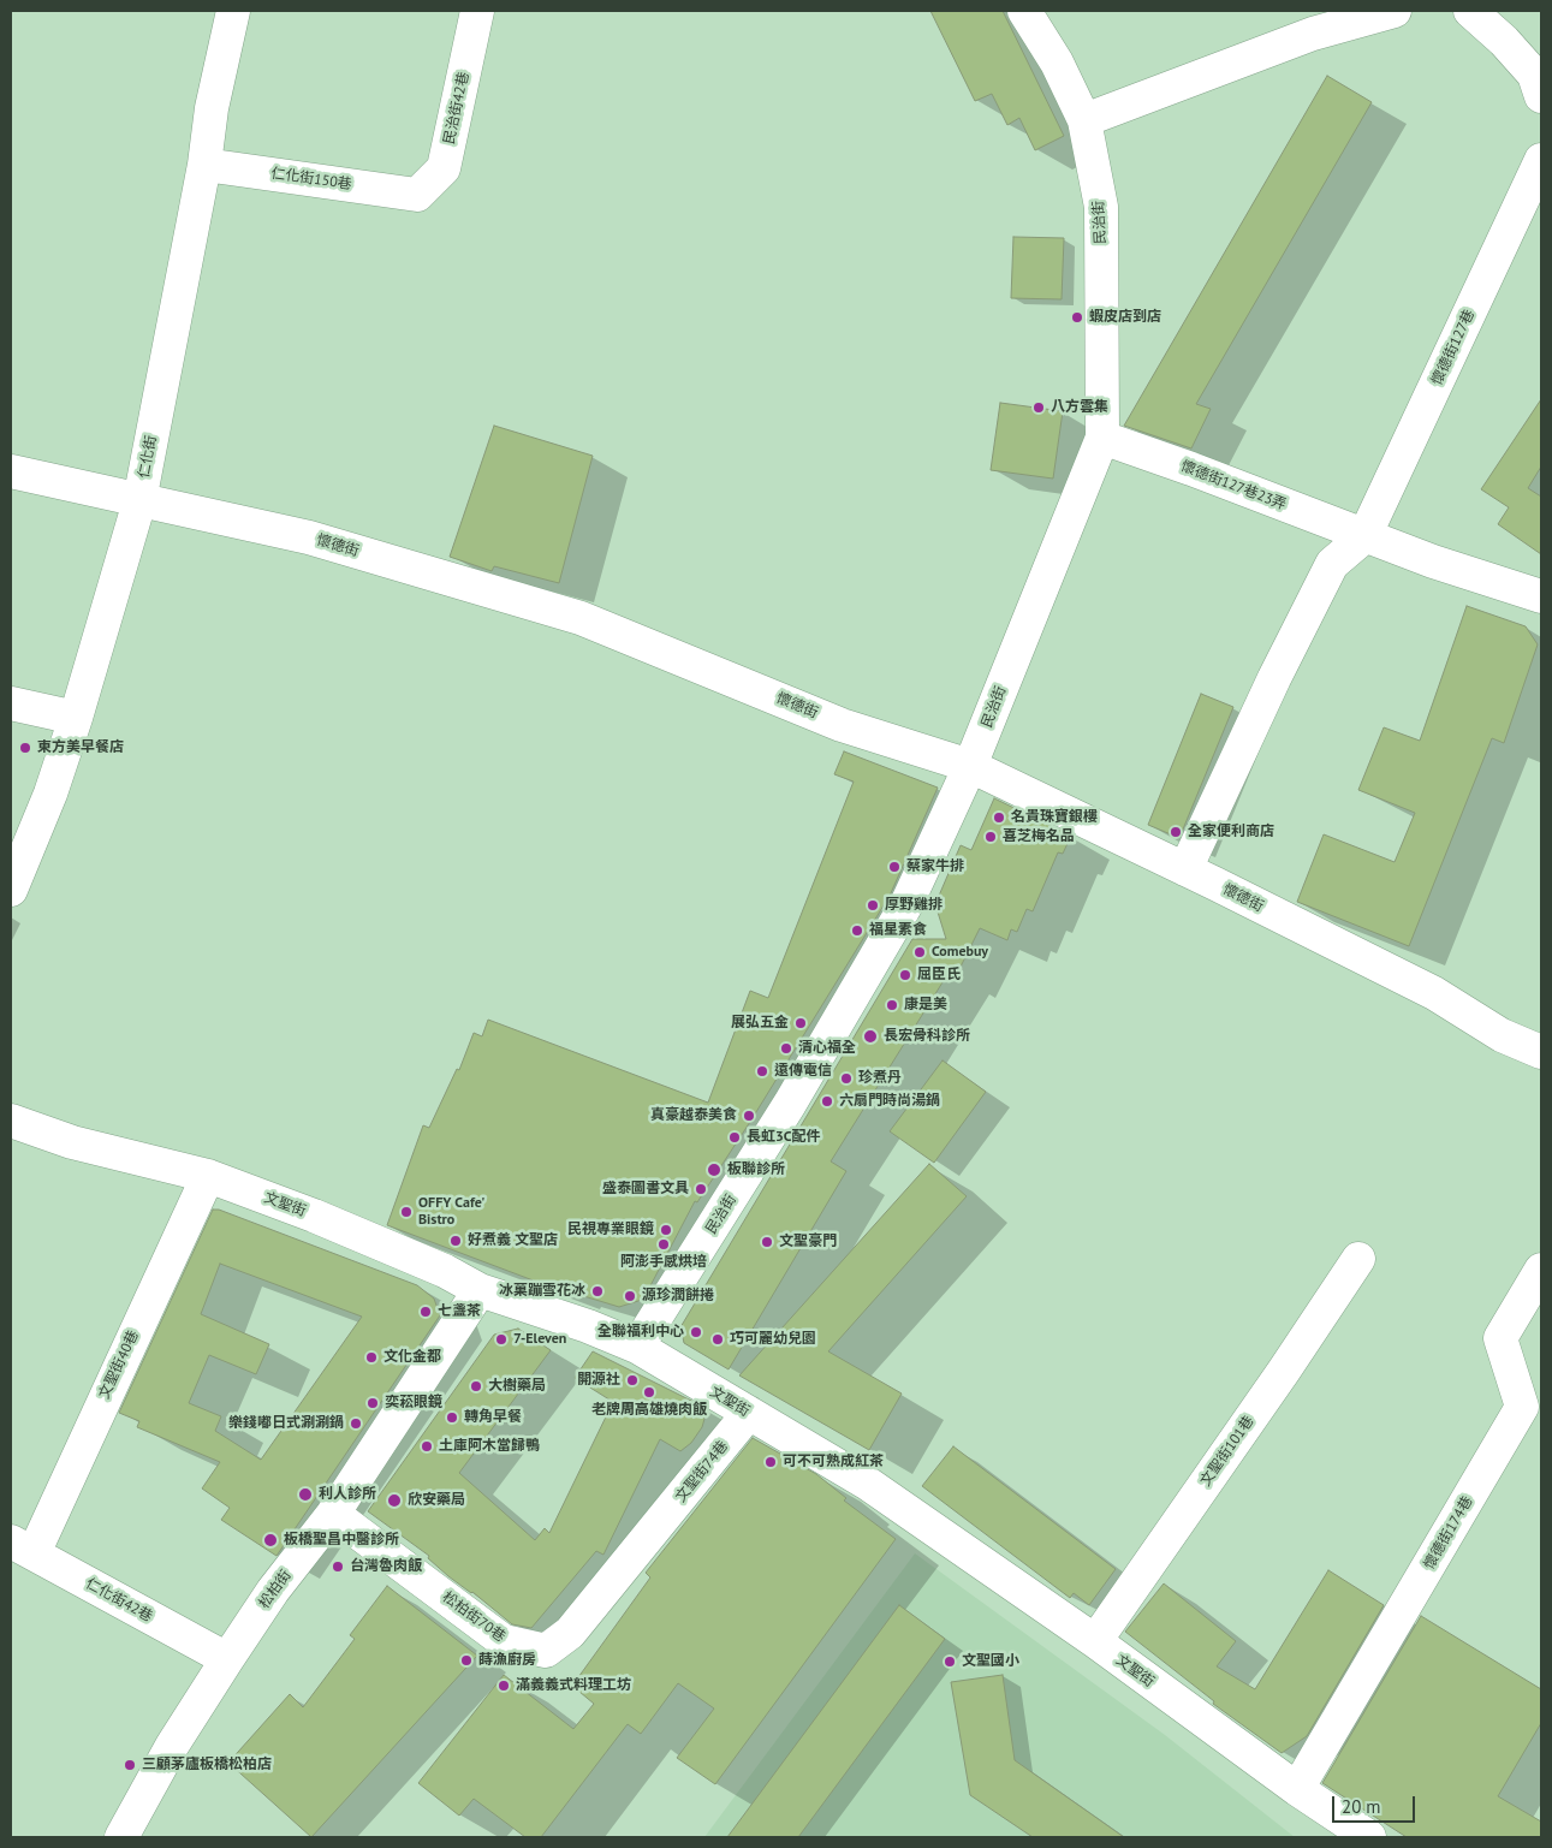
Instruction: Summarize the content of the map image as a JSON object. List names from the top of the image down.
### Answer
{
  "streets": {
    "street": [
      "民治街42巷",
      "仁化街150巷",
      "民治街",
      "懷德街127巷",
      "仁化街",
      "懷德街127巷23弄",
      "懷德街",
      "文聖街",
      "文聖街40巷",
      "文聖街101巷",
      "文聖街74巷",
      "懷德街174巷",
      "松柏街",
      "仁化街42巷",
      "松柏街70巷"
    ]
  },
  "crossings": [
    ["民治街42巷", "仁化街150巷"],
    ["仁化街150巷", "仁化街"],
    ["民治街", "懷德街127巷23弄"],
    ["民治街", "懷德街"],
    ["民治街", "文聖街"],
    ["懷德街127巷", "懷德街127巷23弄"],
    ["懷德街127巷", "懷德街"],
    ["仁化街", "懷德街"],
    ["文聖街", "文聖街40巷"],
    ["文聖街", "文聖街101巷"],
    ["文聖街", "文聖街74巷"],
    ["文聖街", "懷德街174巷"],
    ["文聖街", "松柏街"],
    ["文聖街40巷", "仁化街42巷"],
    ["文聖街74巷", "松柏街70巷"],
    ["松柏街", "仁化街42巷"],
    ["松柏街", "松柏街70巷"]
  ],
  "places": [
    "蝦皮店到店",
    "八方雲集",
    "東方美早餐店",
    "名貴珠寶銀樓",
    "全家便利商店",
    "喜芝梅名品",
    "蔡家牛排",
    "厚野雞排",
    "福星素食",
    "Comebuy",
    "屈臣氏",
    "康是美",
    "展弘五金",
    "長宏骨科診所",
    "清心福全",
    "遠傳電信",
    "珍煮丹",
    "六扇門時尚湯鍋",
    "真豪越泰美食",
    "長虹3C配件",
    "板聯診所",
    "盛泰圖書文具",
    "OFFY Cafe' Bistro",
    "民視專業眼鏡",
    "好煮義 文聖店",
    "文聖豪門",
    "阿澎手感烘培",
    "冰菓蹦雪花冰",
    "源珍潤餅捲",
    "七盞茶",
    "全聯福利中心",
    "7-Eleven",
    "巧可麗幼兒園",
    "文化金都",
    "開源社",
    "大樹藥局",
    "老牌周高雄燒肉飯",
    "奕菘眼鏡",
    "轉角早餐",
    "樂錢嘟日式涮涮鍋",
    "土庫阿木當歸鴨",
    "可不可熟成紅茶",
    "利人診所",
    "欣安藥局",
    "板橋聖昌中醫診所",
    "台灣魯肉飯",
    "蒔漁廚房",
    "文聖國小",
    "滿義義式料理工坊",
    "三顧茅廬板橋松柏店"
  ],
  "scale_bar": "20 m"
}
